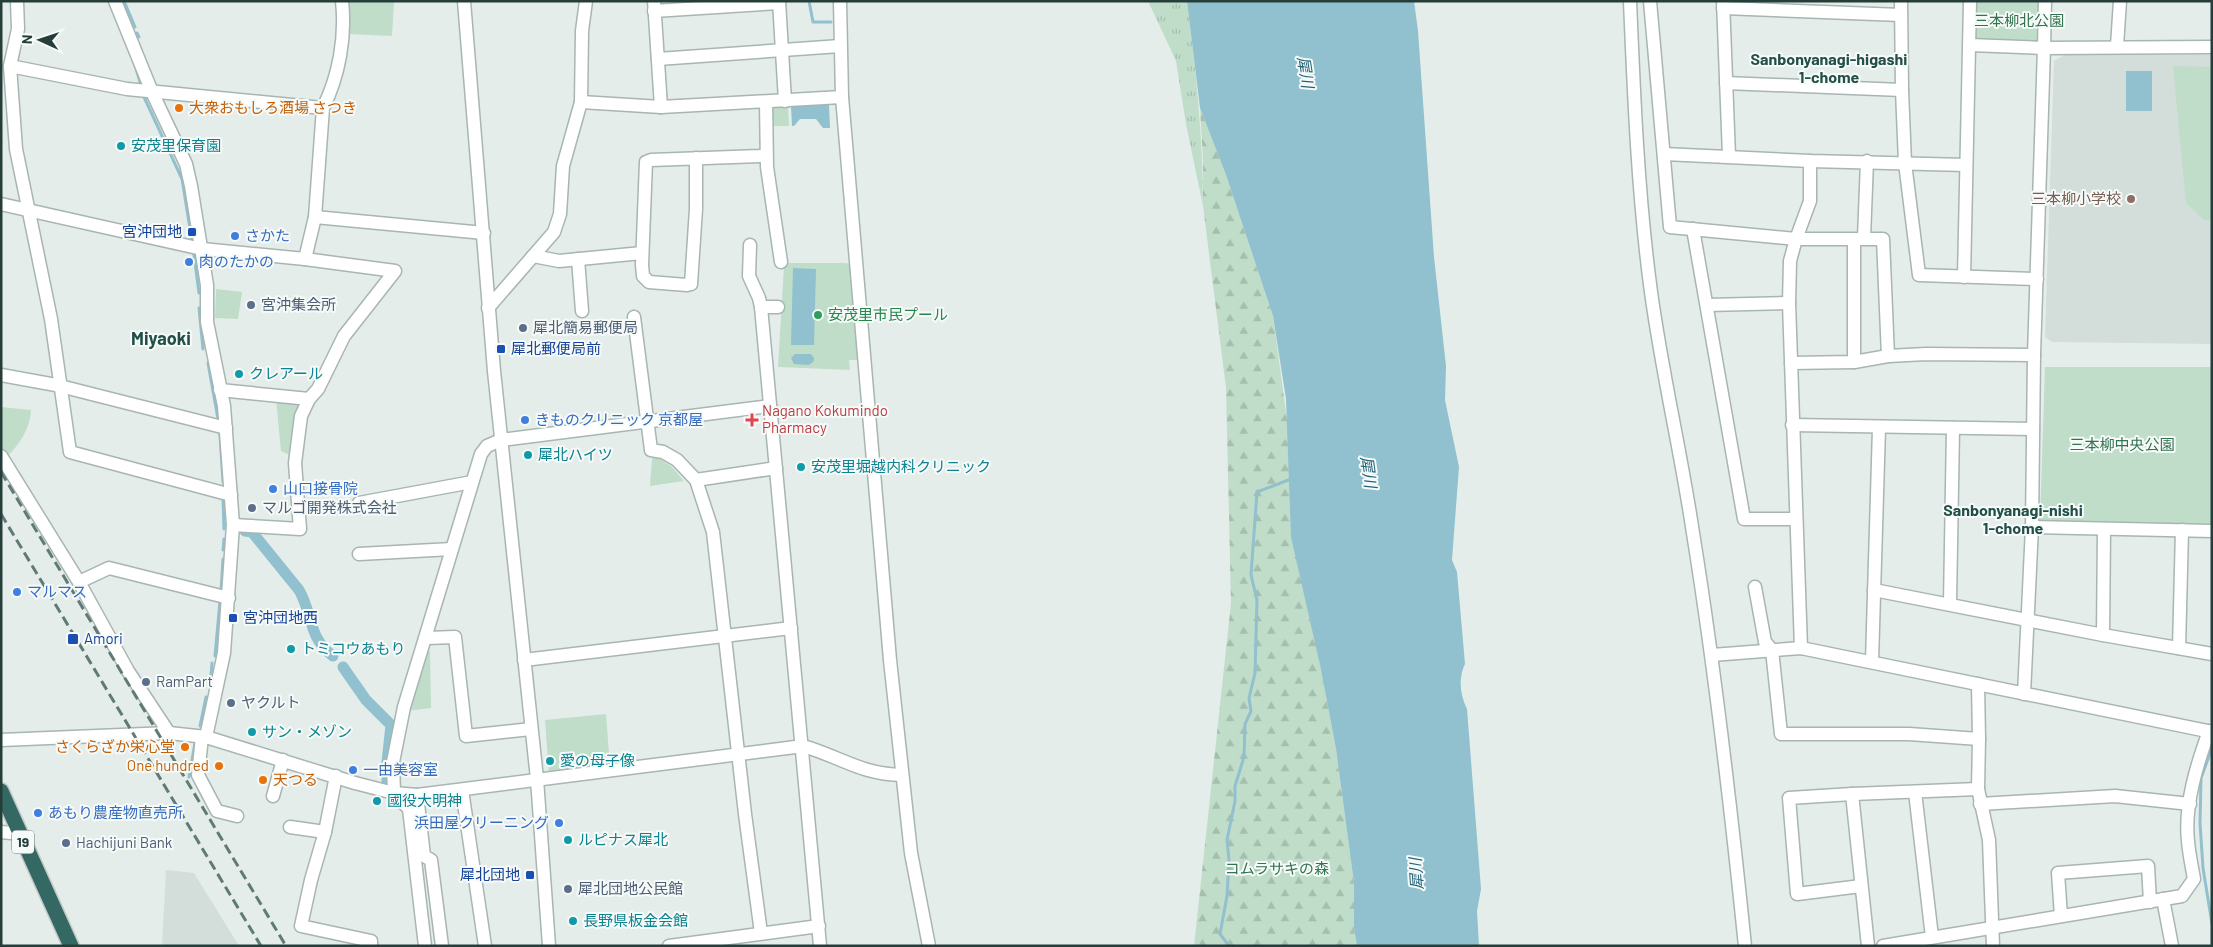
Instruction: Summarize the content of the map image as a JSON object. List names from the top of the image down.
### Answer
{
  "streets": {
    "highway": ["19"]
  },
  "districts": ["Sanbonyanagi-higashi 1-chome", "Miyaoki", "Sanbonyanagi-nishi 1-chome"],
  "water": ["犀川"],
  "parks": ["三本柳北公園", "三本柳中央公園", "コムラサキの森"],
  "places": {
    "other": [
      "大衆おもしろ酒場 さつき",
      "安茂里保育園",
      "三本柳小学校",
      "さかた",
      "肉のたかの",
      "宮沖集会所",
      "安茂里市民プール",
      "犀北簡易郵便局",
      "クレアール",
      "きものクリニック 京都屋",
      "犀北ハイツ",
      "安茂里堀越内科クリニック",
      "山口接骨院",
      "マルゴ開発株式会社",
      "マルマス",
      "トミコウあもり",
      "RamPart",
      "ヤクルト",
      "サン・メゾン",
      "さくらざか栄心堂",
      "愛の母子像",
      "One hundred",
      "一由美容室",
      "天つる",
      "國役大明神",
      "あもり農産物直売所",
      "浜田屋クリーニング",
      "ルピナス犀北",
      "Hachijuni Bank",
      "犀北団地公民館",
      "長野県板金会館"
    ],
    "transit": [
      "宮沖団地",
      "犀北郵便局前",
      "宮沖団地西",
      "Amori",
      "犀北団地"
    ],
    "health": ["Nagano Kokumindo Pharmacy"]
  },
  "north": "left"
}
